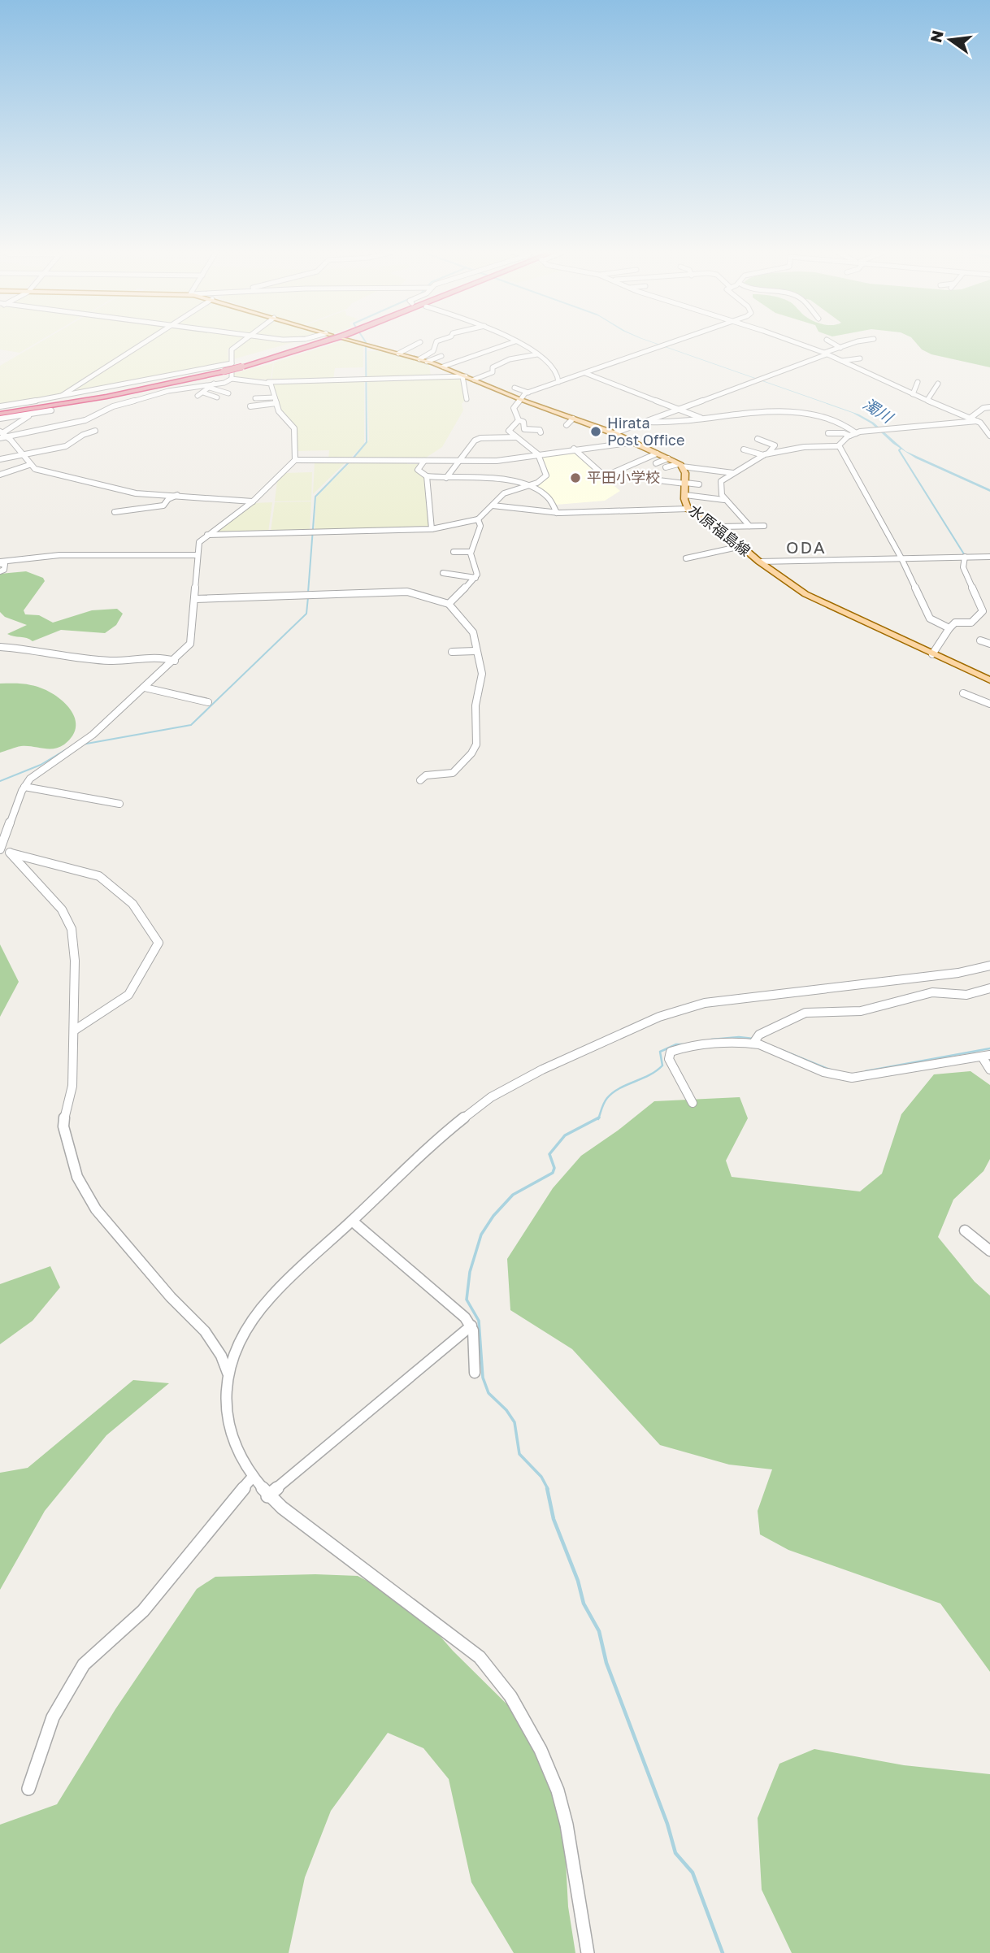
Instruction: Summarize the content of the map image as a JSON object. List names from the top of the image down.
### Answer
{
  "streets": {
    "main road": ["水原福島線"]
  },
  "districts": ["ODA"],
  "water": ["濁川"],
  "places": ["Hirata Post Office", "平田小学校"],
  "north": "left"
}
